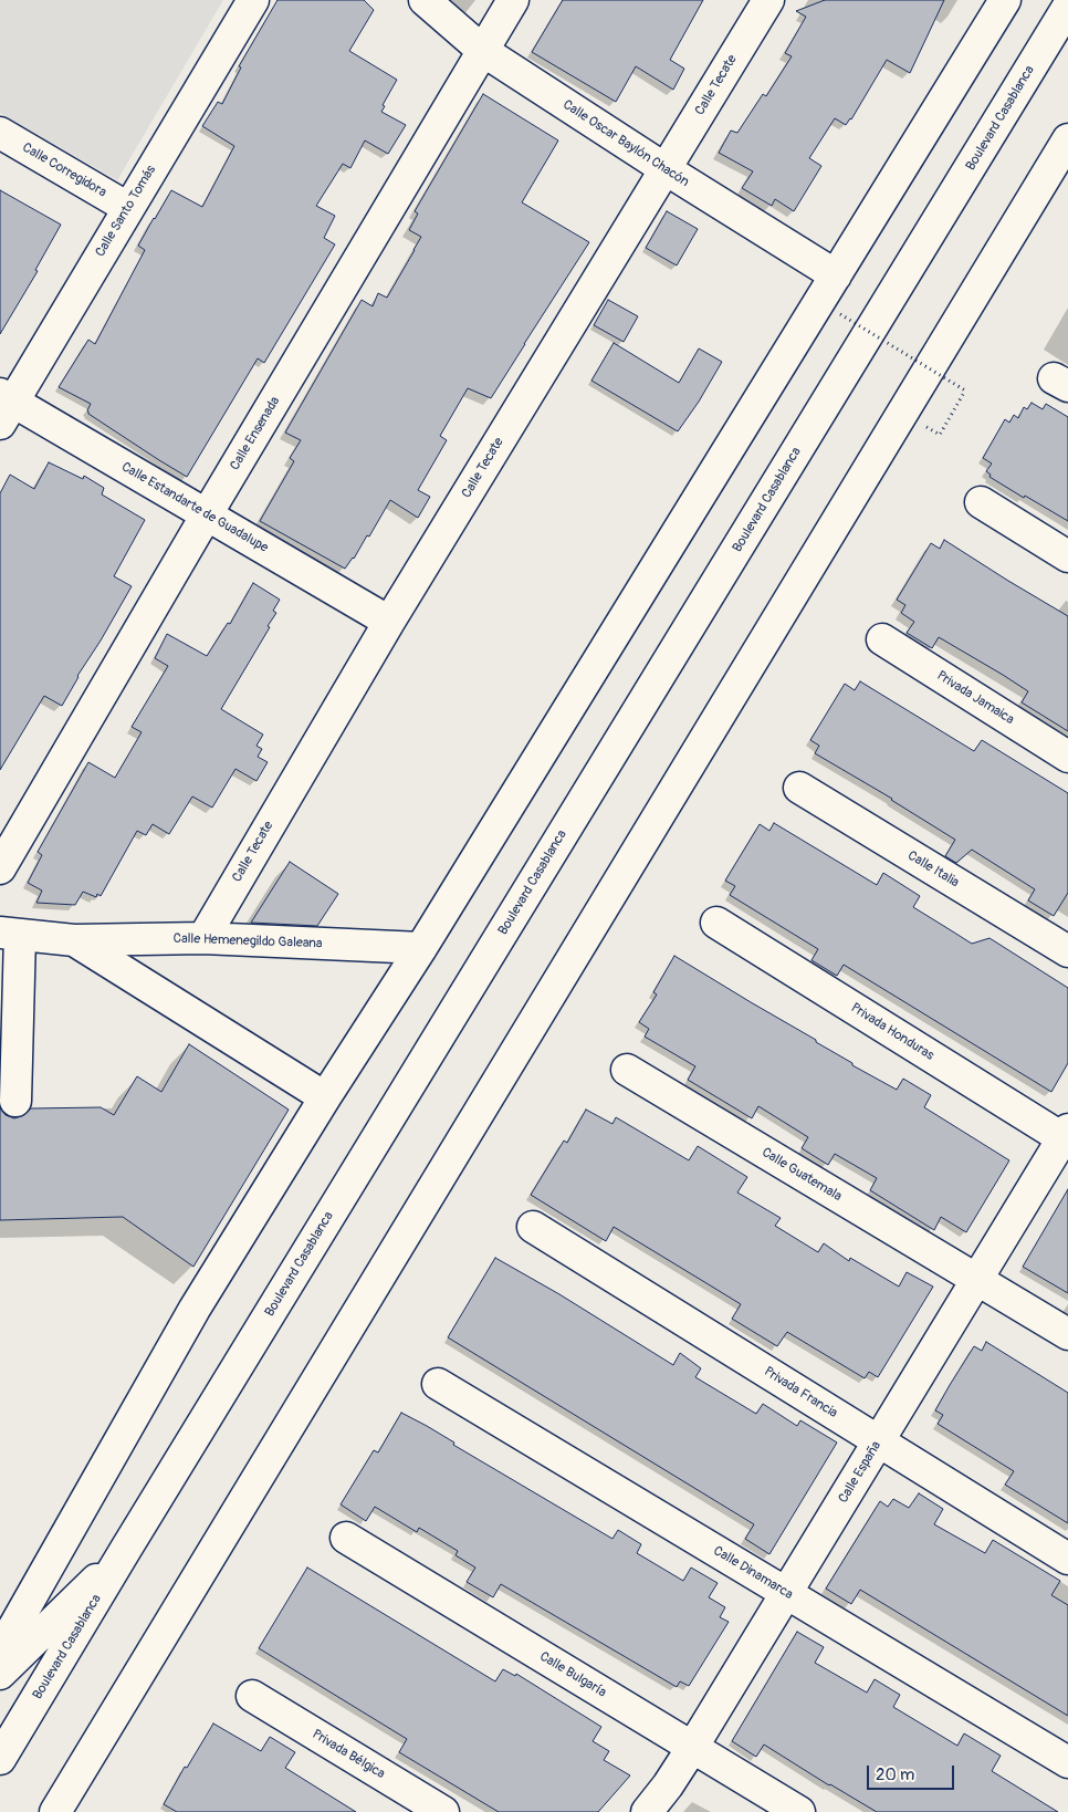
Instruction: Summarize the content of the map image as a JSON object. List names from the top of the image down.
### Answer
{
  "streets": {
    "street": [
      "Calle Tecate",
      "Boulevard Casablanca",
      "Calle Oscar Baylón Chacón",
      "Calle Corregidora",
      "Calle Santo Tomás",
      "Calle Ensenada",
      "Calle Estandarte de Guadalupe",
      "Privada Jamaica",
      "Calle Italia",
      "Calle Hemenegildo Galeana",
      "Privada Honduras",
      "Calle Guatemala",
      "Privada Francia",
      "Calle España",
      "Calle Dinamarca",
      "Calle Bulgaría",
      "Privada Bélgica"
    ]
  },
  "crossings": [
    ["Calle Tecate", "Calle Oscar Baylón Chacón"],
    ["Calle Tecate", "Calle Estandarte de Guadalupe"],
    ["Calle Tecate", "Calle Hemenegildo Galeana"],
    ["Calle Oscar Baylón Chacón", "Calle Ensenada"],
    ["Calle Corregidora", "Calle Santo Tomás"],
    ["Calle Santo Tomás", "Calle Estandarte de Guadalupe"],
    ["Calle Ensenada", "Calle Estandarte de Guadalupe"],
    ["Privada Honduras", "Calle España"],
    ["Calle Guatemala", "Calle España"],
    ["Privada Francia", "Calle España"],
    ["Calle España", "Calle Dinamarca"],
    ["Calle España", "Calle Bulgaría"]
  ],
  "scale_bar": "20 m"
}
